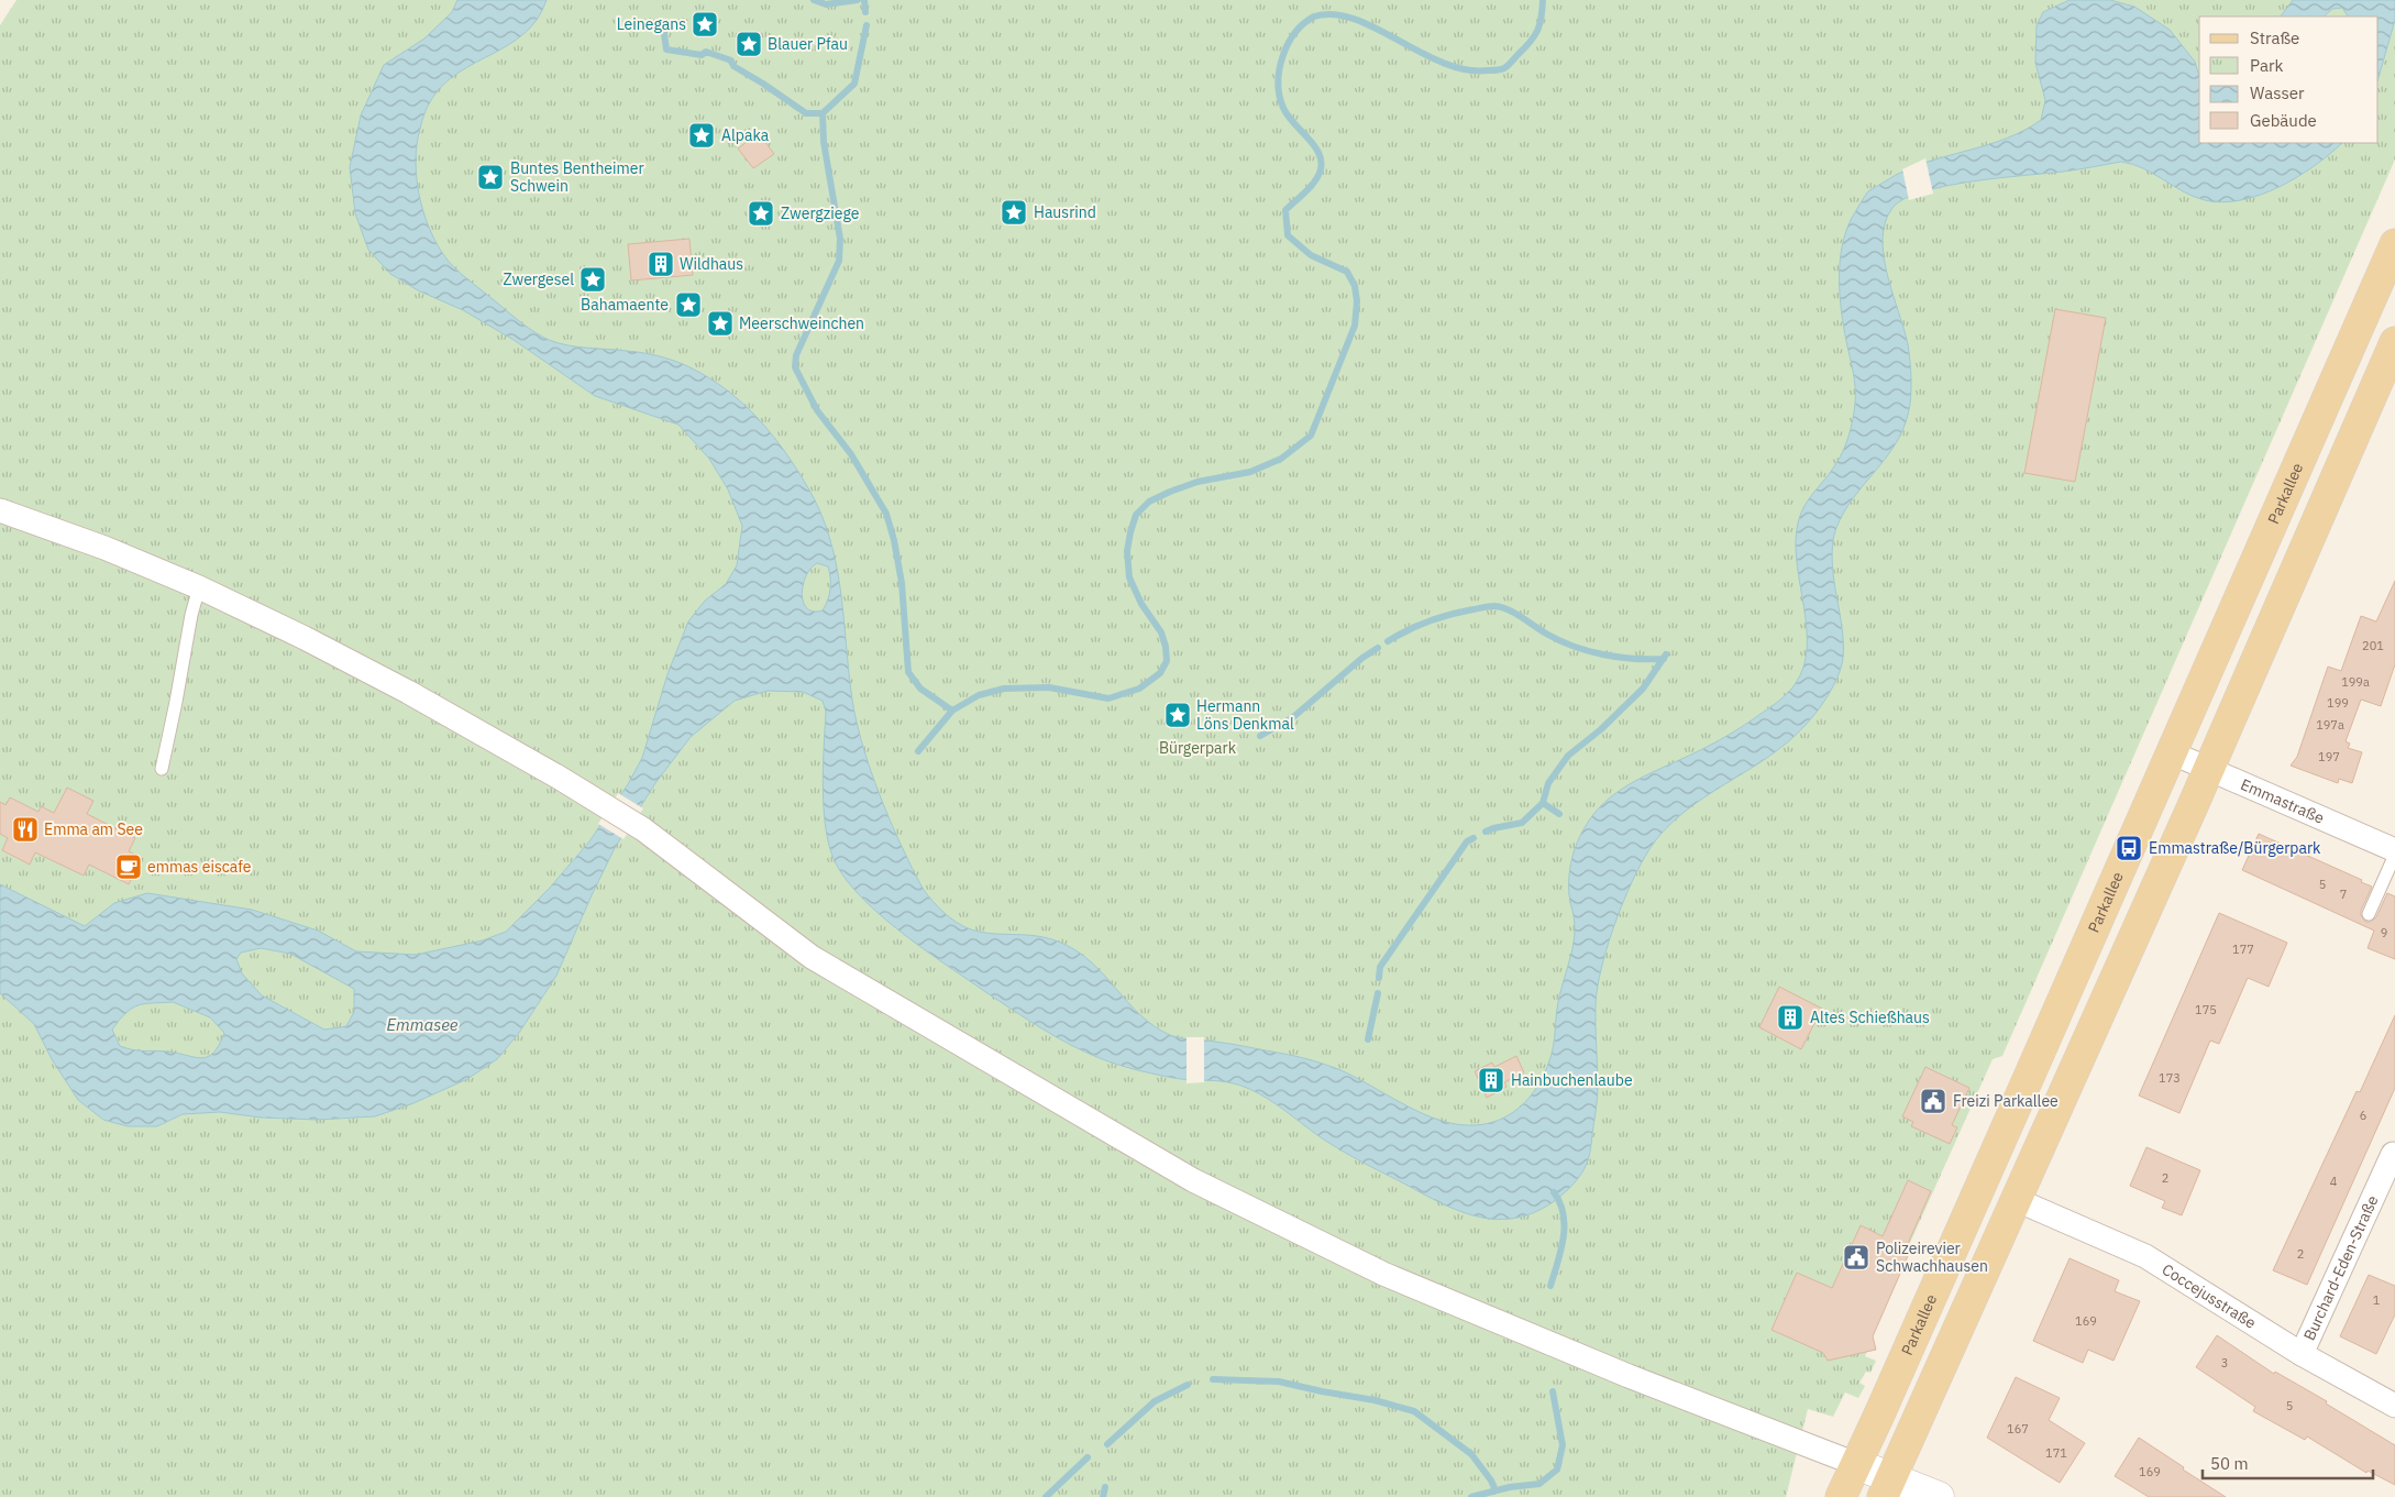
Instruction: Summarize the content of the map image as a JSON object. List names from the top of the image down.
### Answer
{
  "streets": {
    "main road": ["Parkallee"],
    "street": ["Emmastraße", "Burchard-Eden-Straße", "Coccejusstraße"]
  },
  "crossings": [
    ["Parkallee", "Emmastraße"],
    ["Burchard-Eden-Straße", "Coccejusstraße"]
  ],
  "water": ["Emmasee"],
  "parks": ["Bürgerpark"],
  "places": {
    "place": [
      "Leinegans",
      "Blauer Pfau",
      "Alpaka",
      "Buntes Bentheimer Schwein",
      "Hausrind",
      "Zwergziege",
      "Zwergesel",
      "Bahamaente",
      "Meerschweinchen",
      "Hermann Löns Denkmal"
    ],
    "building": ["Wildhaus", "Altes Schießhaus", "Hainbuchenlaube"],
    "restaurant": ["Emma am See"],
    "bus stop": ["Emmastraße/Bürgerpark"],
    "cafe": ["emmas eiscafe"],
    "public building": ["Freizi Parkallee", "Polizeirevier Schwachhausen"]
  },
  "house_numbers": [
    "201",
    "199a",
    "199",
    "197a",
    "197",
    "5",
    "7",
    "9",
    "177",
    "175",
    "173",
    "6",
    "2",
    "4",
    "2",
    "1",
    "169",
    "3",
    "5",
    "167",
    "171",
    "169"
  ],
  "legend": [
    "Straße",
    "Park",
    "Wasser",
    "Gebäude"
  ],
  "scale_bar": "50 m"
}
